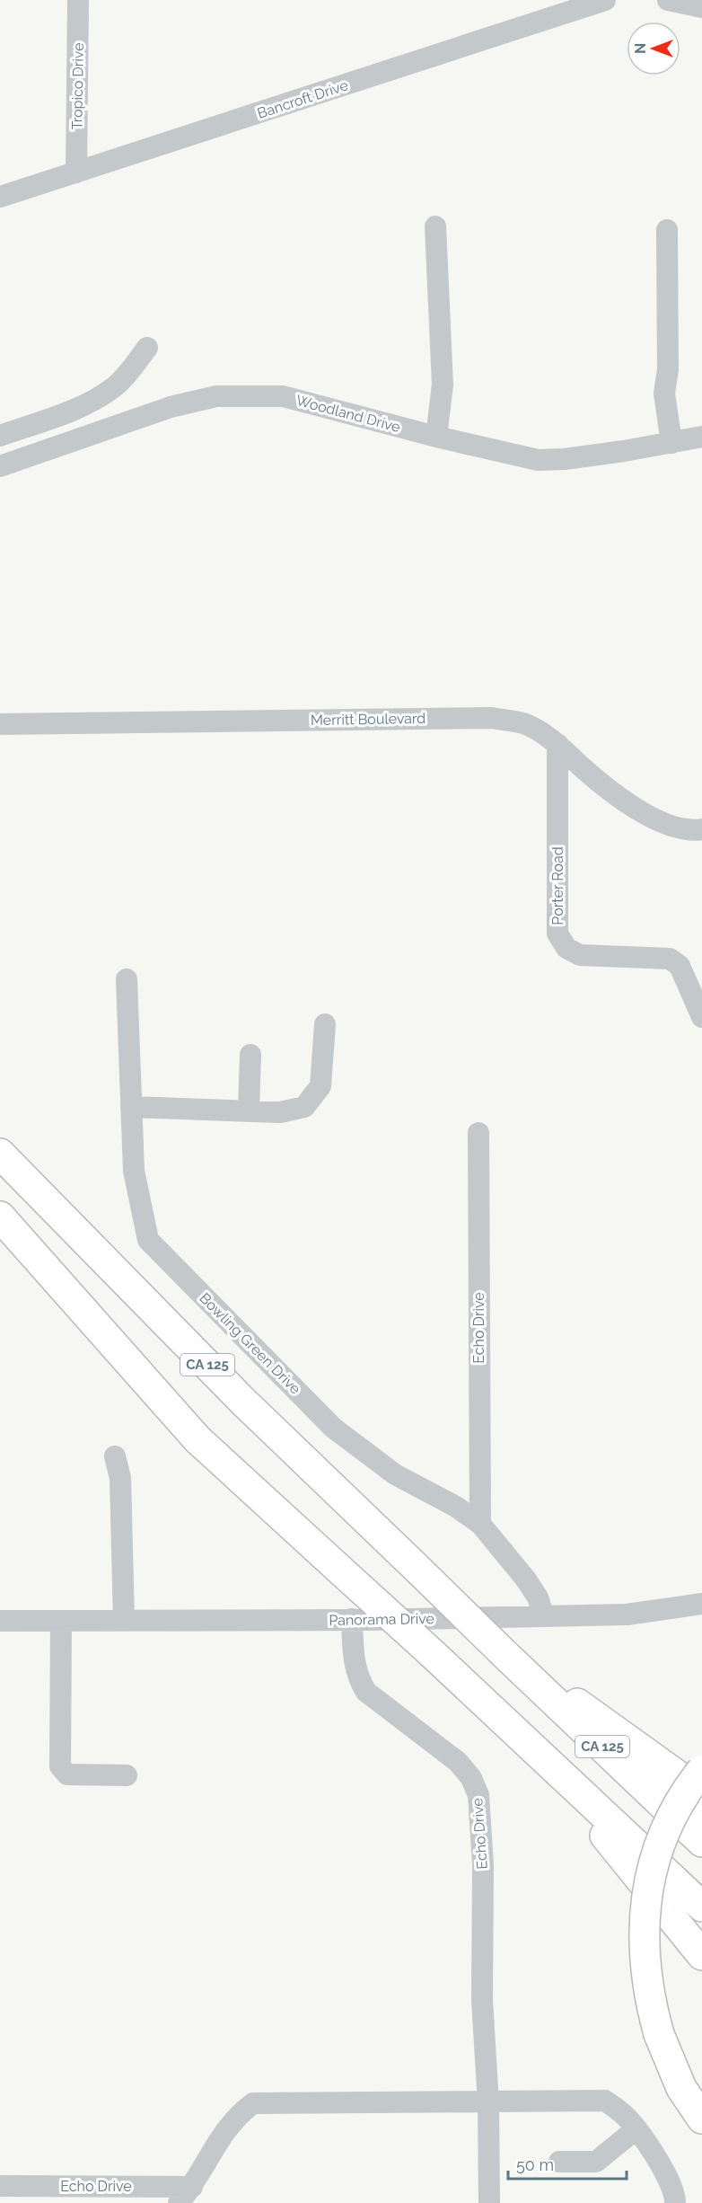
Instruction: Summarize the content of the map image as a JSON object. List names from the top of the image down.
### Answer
{
  "streets": {
    "highway": ["CA 125"],
    "street": [
      "Tropico Drive",
      "Bancroft Drive",
      "Woodland Drive",
      "Merritt Boulevard",
      "Porter Road",
      "Echo Drive",
      "Bowling Green Drive",
      "Panorama Drive"
    ]
  },
  "crossings": [
    ["Tropico Drive", "Bancroft Drive"],
    ["Merritt Boulevard", "Porter Road"],
    ["Echo Drive", "Bowling Green Drive"],
    ["Echo Drive", "Panorama Drive"],
    ["Bowling Green Drive", "Panorama Drive"]
  ],
  "scale_bar": "50 m",
  "north": "left"
}
